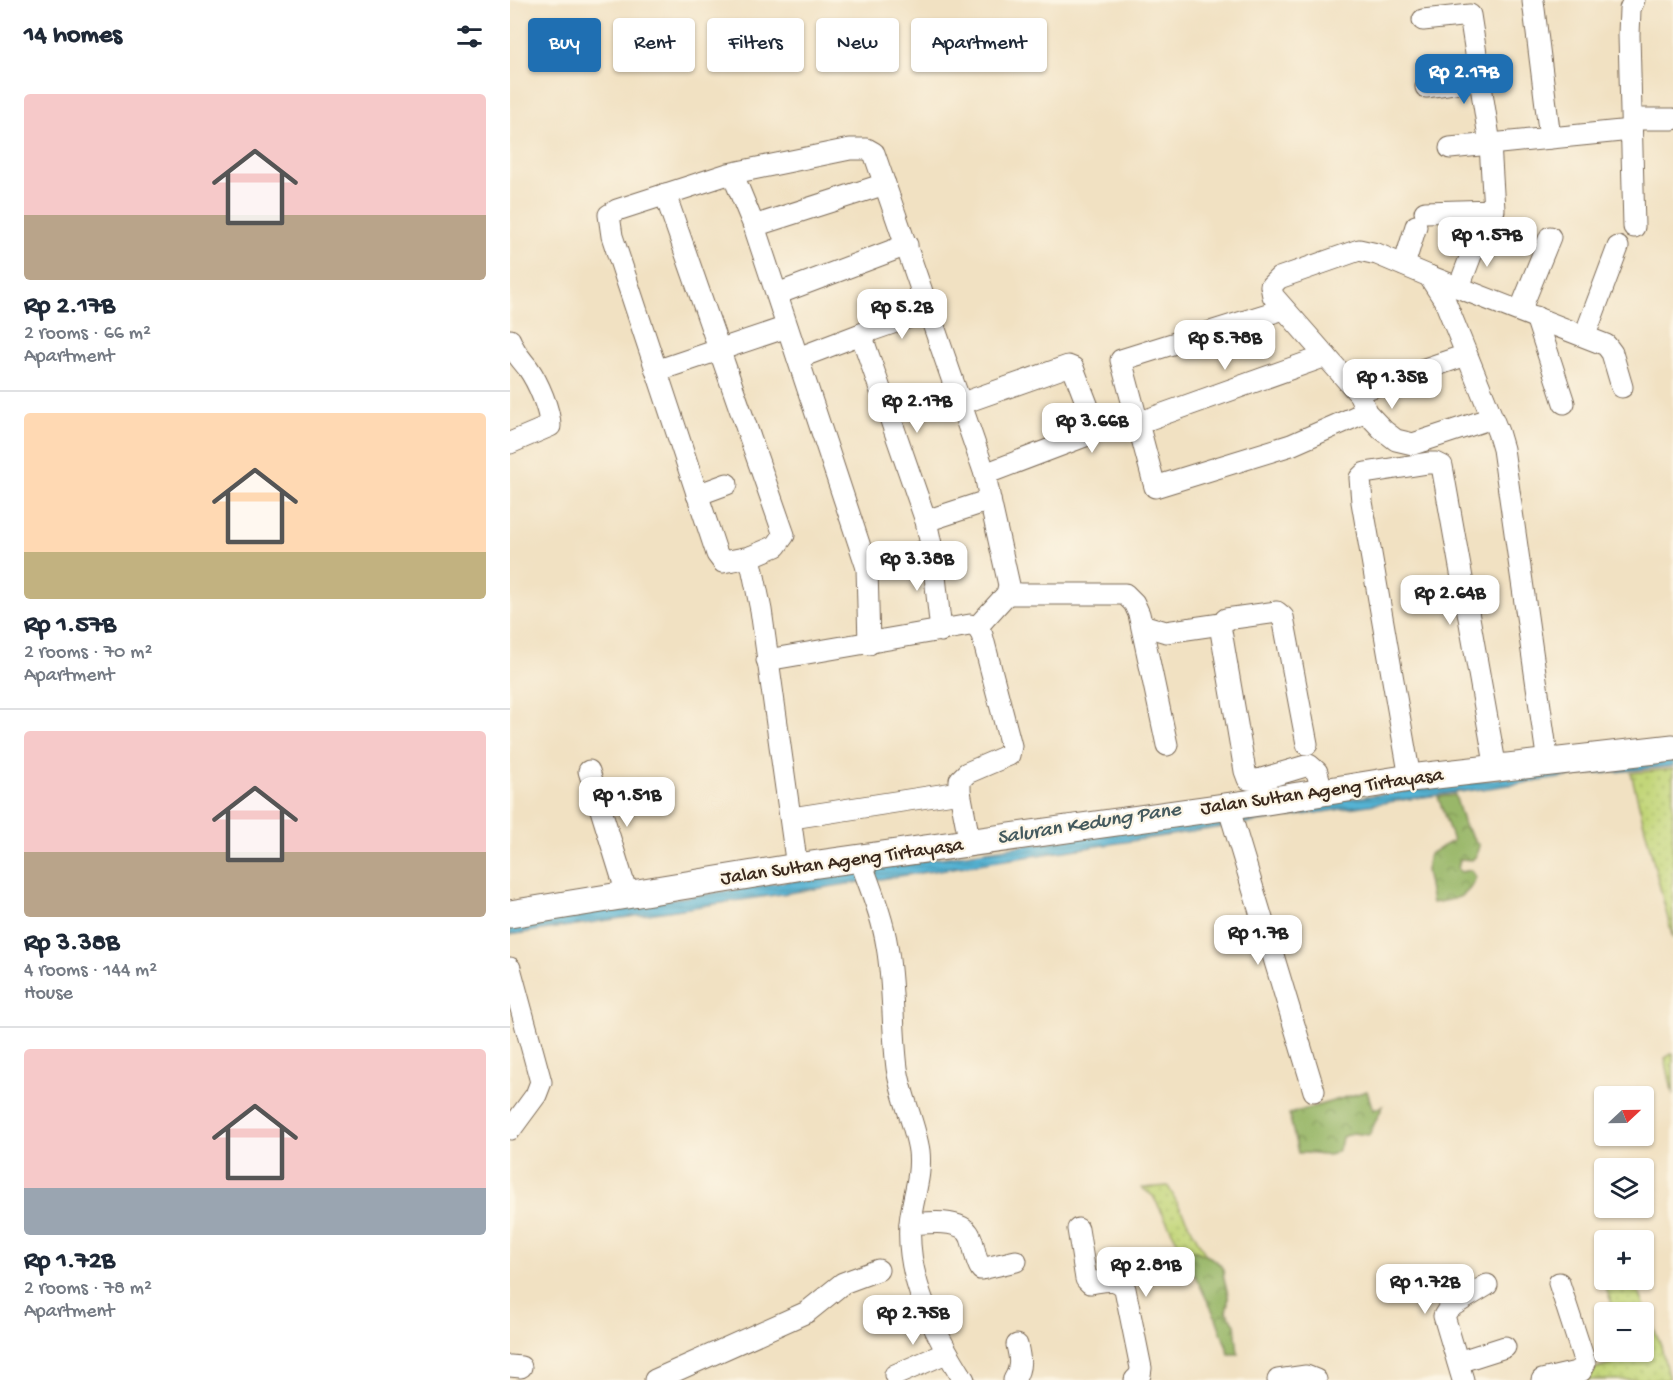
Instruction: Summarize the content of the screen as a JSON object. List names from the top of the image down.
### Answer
{
  "streets": {
    "main road": ["Jalan Sultan Ageng Tirtayasa"]
  },
  "water": ["Saluran Kedung Pane"],
  "north": "right",
  "page": {
    "heading": "14 homes",
    "chip": [
      "Buy",
      "Rent",
      "Filters",
      "New",
      "Apartment"
    ],
    "price": [
      "Rp 2.17B",
      "Rp 1.57B",
      "Rp 5.2B",
      "Rp 5.78B",
      "Rp 1.35B",
      "Rp 2.17B",
      "Rp 3.66B",
      "Rp 3.38B",
      "Rp 2.64B",
      "Rp 1.51B",
      "Rp 1.7B",
      "Rp 2.81B",
      "Rp 1.72B",
      "Rp 2.75B"
    ],
    "list": [
      {
        "name": "Rp 2.17B",
        "note": "2 rooms · 66 m² · Apartment"
      },
      {
        "name": "Rp 1.57B",
        "note": "2 rooms · 70 m² · Apartment"
      },
      {
        "name": "Rp 3.38B",
        "note": "4 rooms · 144 m² · House"
      },
      {
        "name": "Rp 1.72B",
        "note": "2 rooms · 78 m² · Apartment"
      }
    ],
    "map_buttons": ["+", "−"]
  }
}
